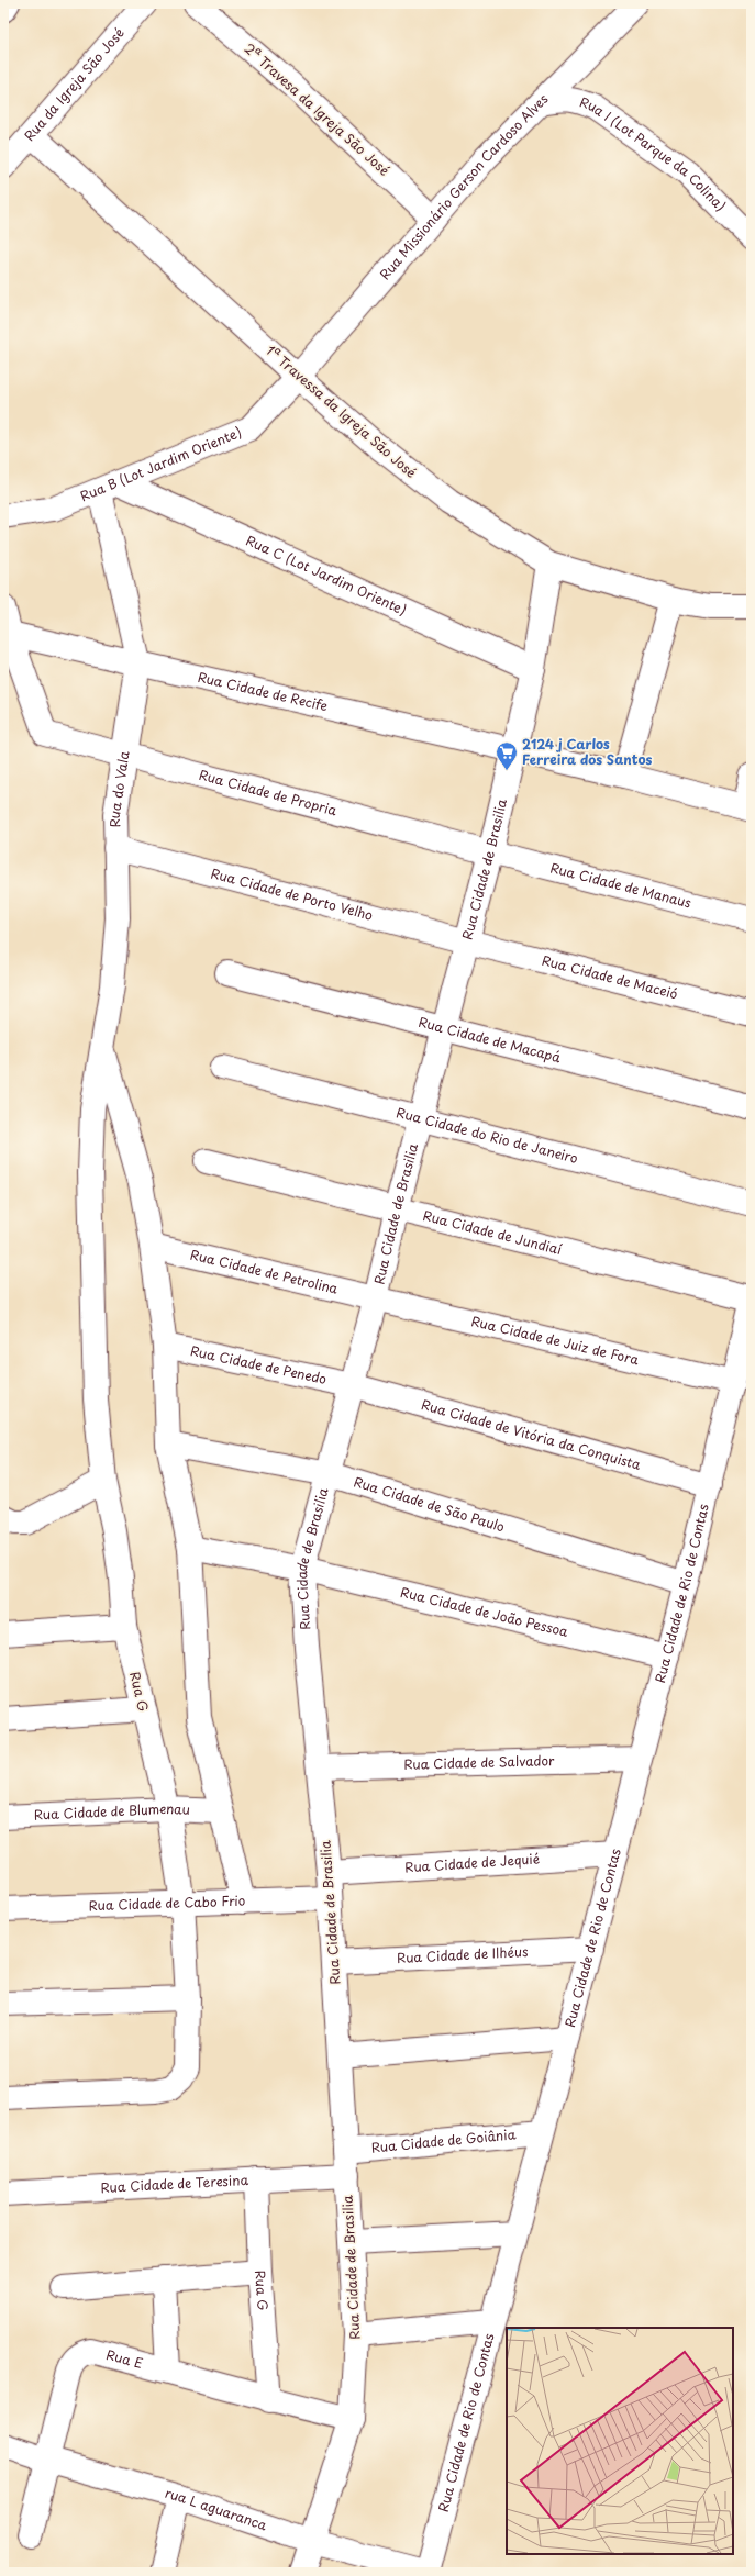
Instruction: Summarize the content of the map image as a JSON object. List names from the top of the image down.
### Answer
{
  "streets": {
    "street": [
      "Rua da Igreja São José",
      "2ª Travesa da Igreja São José",
      "Rua I (Lot Parque da Colina)",
      "Rua Missionário Gerson Cardoso Alves",
      "1ª Travessa da Igreja São José",
      "Rua B (Lot Jardim Oriente)",
      "Rua C (Lot Jardim Oriente)",
      "Rua Cidade de Recife",
      "Rua do Vala",
      "Rua Cidade de Propria",
      "Rua Cidade de Brasilia",
      "Rua Cidade de Manaus",
      "Rua Cidade de Porto Velho",
      "Rua Cidade de Maceió",
      "Rua Cidade de Macapá",
      "Rua Cidade do Rio de Janeiro",
      "Rua Cidade de Jundiaí",
      "Rua Cidade de Petrolina",
      "Rua Cidade de Juiz de Fora",
      "Rua Cidade de Penedo",
      "Rua Cidade de Vitória da Conquista",
      "Rua Cidade de São Paulo",
      "Rua Cidade de Rio de Contas",
      "Rua Cidade de João Pessoa",
      "Rua G",
      "Rua Cidade de Salvador",
      "Rua Cidade de Blumenau",
      "Rua Cidade de Jequié",
      "Rua Cidade de Cabo Frio",
      "Rua Cidade de Ilhéus",
      "Rua Cidade de Goiânia",
      "Rua Cidade de Teresina",
      "Rua E",
      "rua L aguaranca"
    ]
  },
  "crossings": [
    ["Rua da Igreja São José", "1ª Travessa da Igreja São José"],
    ["2ª Travesa da Igreja São José", "Rua Missionário Gerson Cardoso Alves"],
    ["Rua I (Lot Parque da Colina)", "Rua Missionário Gerson Cardoso Alves"],
    ["Rua Missionário Gerson Cardoso Alves", "1ª Travessa da Igreja São José"],
    ["Rua Missionário Gerson Cardoso Alves", "Rua B (Lot Jardim Oriente)"],
    ["1ª Travessa da Igreja São José", "Rua B (Lot Jardim Oriente)"],
    ["1ª Travessa da Igreja São José", "Rua Cidade de Brasilia"],
    ["Rua B (Lot Jardim Oriente)", "Rua C (Lot Jardim Oriente)"],
    ["Rua C (Lot Jardim Oriente)", "Rua Cidade de Brasilia"],
    ["Rua Cidade de Recife", "Rua do Vala"],
    ["Rua Cidade de Recife", "Rua Cidade de Propria"],
    ["Rua Cidade de Recife", "Rua Cidade de Brasilia"],
    ["Rua do Vala", "Rua Cidade de Propria"],
    ["Rua do Vala", "Rua Cidade de Porto Velho"],
    ["Rua do Vala", "Rua G"],
    ["Rua Cidade de Propria", "Rua Cidade de Brasilia"],
    ["Rua Cidade de Propria", "Rua Cidade de Manaus"],
    ["Rua Cidade de Brasilia", "Rua Cidade de Manaus"],
    ["Rua Cidade de Brasilia", "Rua Cidade de Porto Velho"],
    ["Rua Cidade de Brasilia", "Rua Cidade de Maceió"],
    ["Rua Cidade de Brasilia", "Rua Cidade de Macapá"],
    ["Rua Cidade de Brasilia", "Rua Cidade do Rio de Janeiro"],
    ["Rua Cidade de Brasilia", "Rua Cidade de Jundiaí"],
    ["Rua Cidade de Brasilia", "Rua Cidade de Petrolina"],
    ["Rua Cidade de Brasilia", "Rua Cidade de Juiz de Fora"],
    ["Rua Cidade de Brasilia", "Rua Cidade de Penedo"],
    ["Rua Cidade de Brasilia", "Rua Cidade de Vitória da Conquista"],
    ["Rua Cidade de Brasilia", "Rua Cidade de São Paulo"],
    ["Rua Cidade de Brasilia", "Rua Cidade de João Pessoa"],
    ["Rua Cidade de Brasilia", "Rua Cidade de Salvador"],
    ["Rua Cidade de Brasilia", "Rua Cidade de Jequié"],
    ["Rua Cidade de Brasilia", "Rua Cidade de Cabo Frio"],
    ["Rua Cidade de Brasilia", "Rua Cidade de Ilhéus"],
    ["Rua Cidade de Brasilia", "Rua Cidade de Goiânia"],
    ["Rua Cidade de Brasilia", "Rua Cidade de Teresina"],
    ["Rua Cidade de Brasilia", "Rua E"],
    ["Rua Cidade de Brasilia", "rua L aguaranca"],
    ["Rua Cidade de Porto Velho", "Rua Cidade de Maceió"],
    ["Rua Cidade de Petrolina", "Rua Cidade de Juiz de Fora"],
    ["Rua Cidade de Juiz de Fora", "Rua Cidade de Rio de Contas"],
    ["Rua Cidade de Penedo", "Rua Cidade de Vitória da Conquista"],
    ["Rua Cidade de Vitória da Conquista", "Rua Cidade de Rio de Contas"],
    ["Rua Cidade de São Paulo", "Rua Cidade de Rio de Contas"],
    ["Rua Cidade de Rio de Contas", "Rua Cidade de João Pessoa"],
    ["Rua Cidade de Rio de Contas", "Rua Cidade de Salvador"],
    ["Rua Cidade de Rio de Contas", "Rua Cidade de Jequié"],
    ["Rua Cidade de Rio de Contas", "Rua Cidade de Ilhéus"],
    ["Rua Cidade de Rio de Contas", "Rua Cidade de Goiânia"],
    ["Rua Cidade de Rio de Contas", "rua L aguaranca"],
    ["Rua G", "Rua Cidade de Blumenau"],
    ["Rua G", "Rua Cidade de Cabo Frio"],
    ["Rua G", "Rua Cidade de Teresina"],
    ["Rua G", "Rua E"],
    ["Rua E", "rua L aguaranca"]
  ],
  "places": {
    "supermarket": ["2124 j Carlos Ferreira dos Santos"]
  }
}
